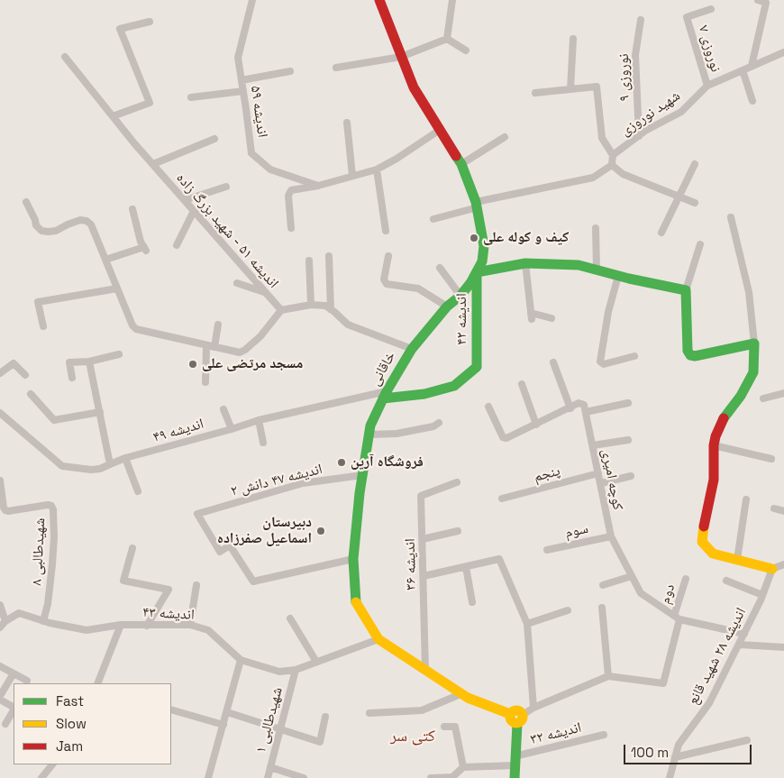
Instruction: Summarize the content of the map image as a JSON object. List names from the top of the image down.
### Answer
{
  "streets": {
    "main road": ["اندیشه ۴۲", "خاقانی"],
    "street": [
      "نوروزی ۷",
      "نوروزی ۹",
      "اندیشه ۵۹",
      "شهید نوروزی",
      "اندیشه ۵۱ - شهید بزرگ زاده",
      "اندیشه ۴۹",
      "پنجم",
      "کوچه امیری",
      "اندیشه ۴۷ دانش ۲",
      "سوم",
      "شهیدطالبی ۸",
      "اندیشه ۳۶",
      "دوم",
      "اندیشه ۴۳",
      "اندیشه ۲۸ شهید قانع",
      "شهیدطالبی ۱",
      "اندیشه ۳۲"
    ]
  },
  "crossings": [
    ["نوروزی ۷", "شهید نوروزی"],
    ["نوروزی ۹", "شهید نوروزی"],
    ["اندیشه ۵۱ - شهید بزرگ زاده", "خاقانی"],
    ["اندیشه ۴۲", "خاقانی"],
    ["اندیشه ۴۲", "اندیشه ۴۹"],
    ["خاقانی", "اندیشه ۴۹"],
    ["خاقانی", "اندیشه ۴۷ دانش ۲"],
    ["خاقانی", "اندیشه ۳۶"],
    ["خاقانی", "اندیشه ۴۳"],
    ["پنجم", "کوچه امیری"],
    ["کوچه امیری", "سوم"],
    ["کوچه امیری", "دوم"],
    ["شهیدطالبی ۸", "اندیشه ۴۳"],
    ["اندیشه ۴۳", "شهیدطالبی ۱"]
  ],
  "districts": ["کتی سر"],
  "places": [
    "کیف و کوله علی",
    "مسجد مرتضی علی",
    "فروشگاه آرین",
    "دبیرستان اسماعیل صفرزاده"
  ],
  "legend": ["Fast", "Slow", "Jam"],
  "scale_bar": "100 m"
}
